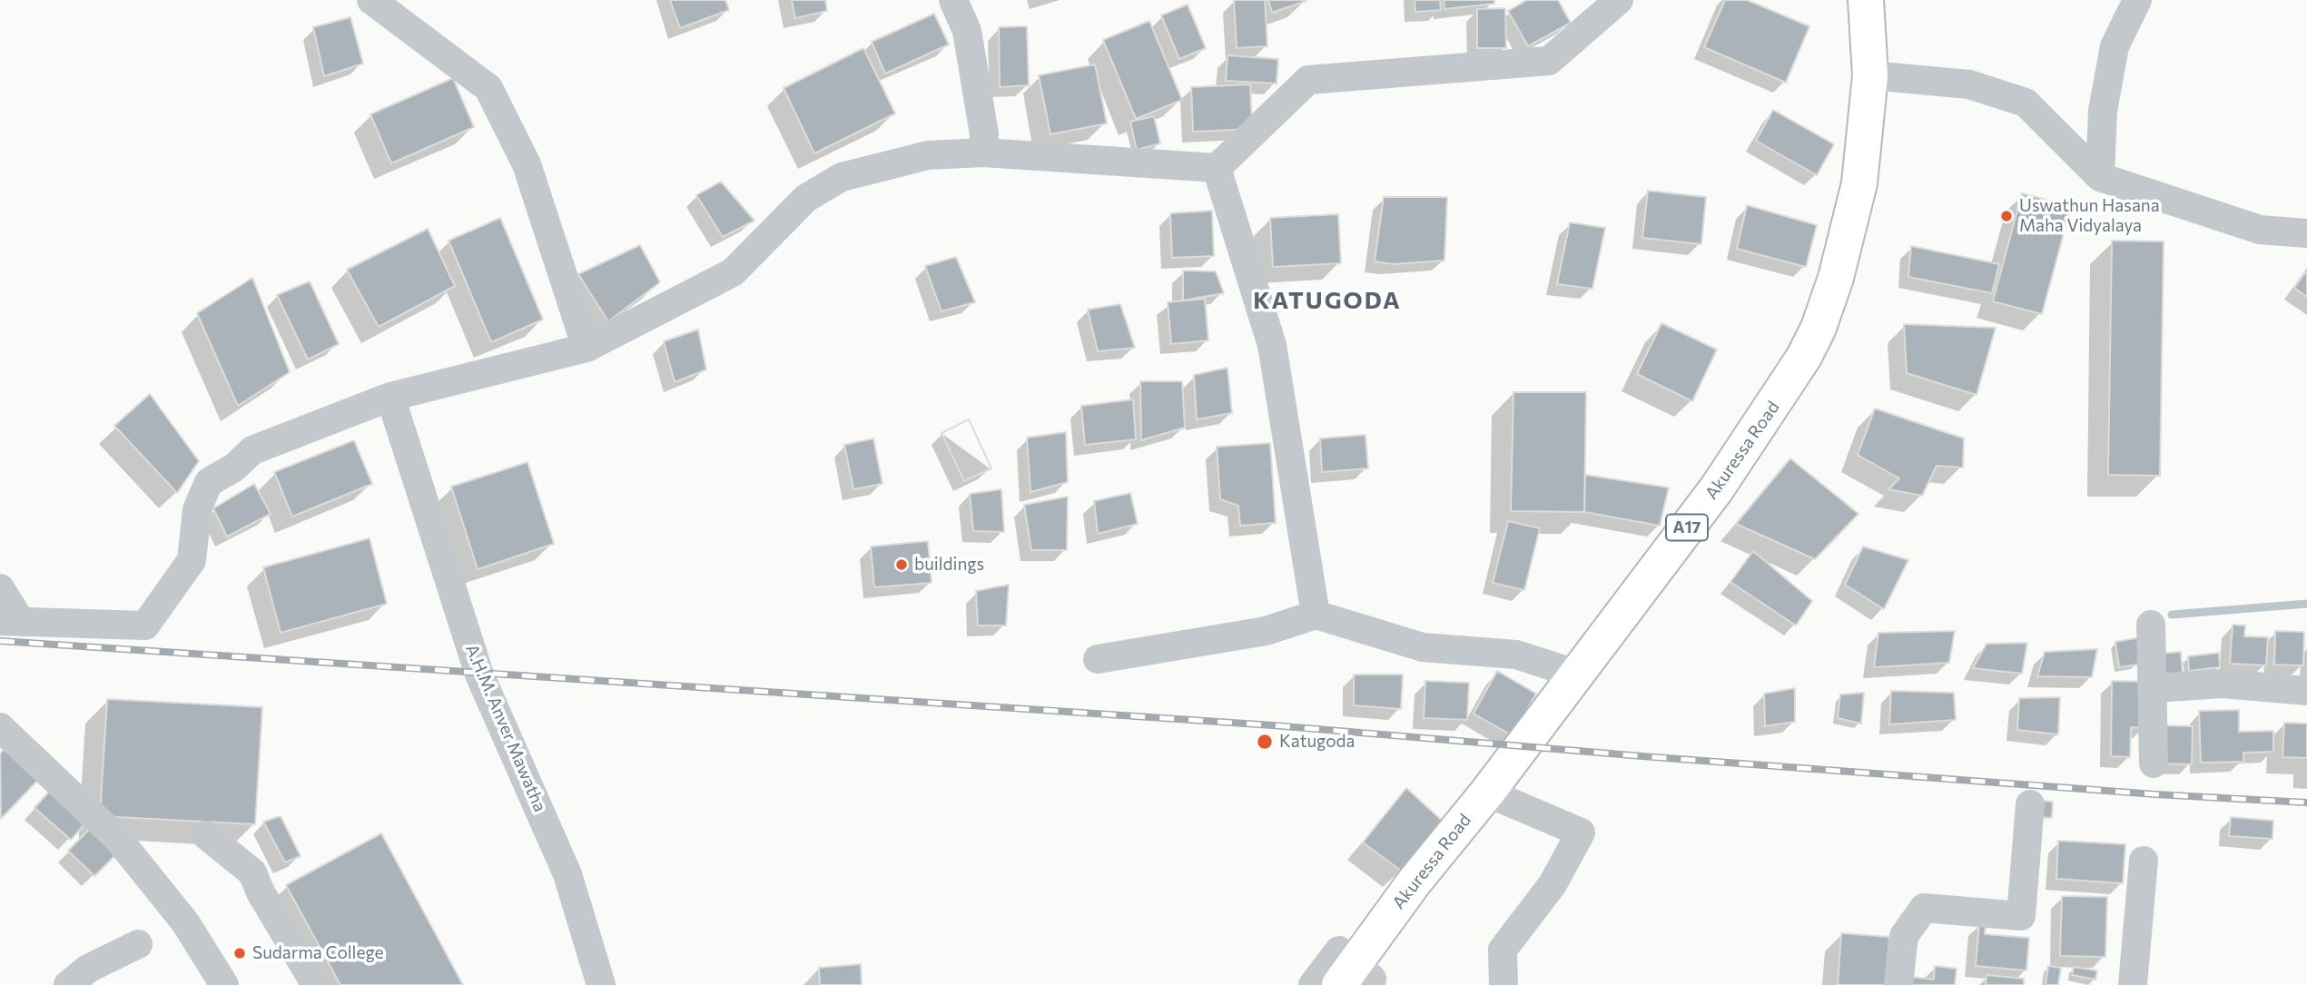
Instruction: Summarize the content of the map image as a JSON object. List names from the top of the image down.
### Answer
{
  "streets": {
    "highway": ["Akuressa Road", "A17"],
    "street": ["A.H.M. Anver Mawatha"]
  },
  "districts": ["KATUGODA"],
  "places": [
    "Uswathun Hasana Maha Vidyalaya",
    "buildings",
    "Katugoda",
    "Sudarma College"
  ]
}
